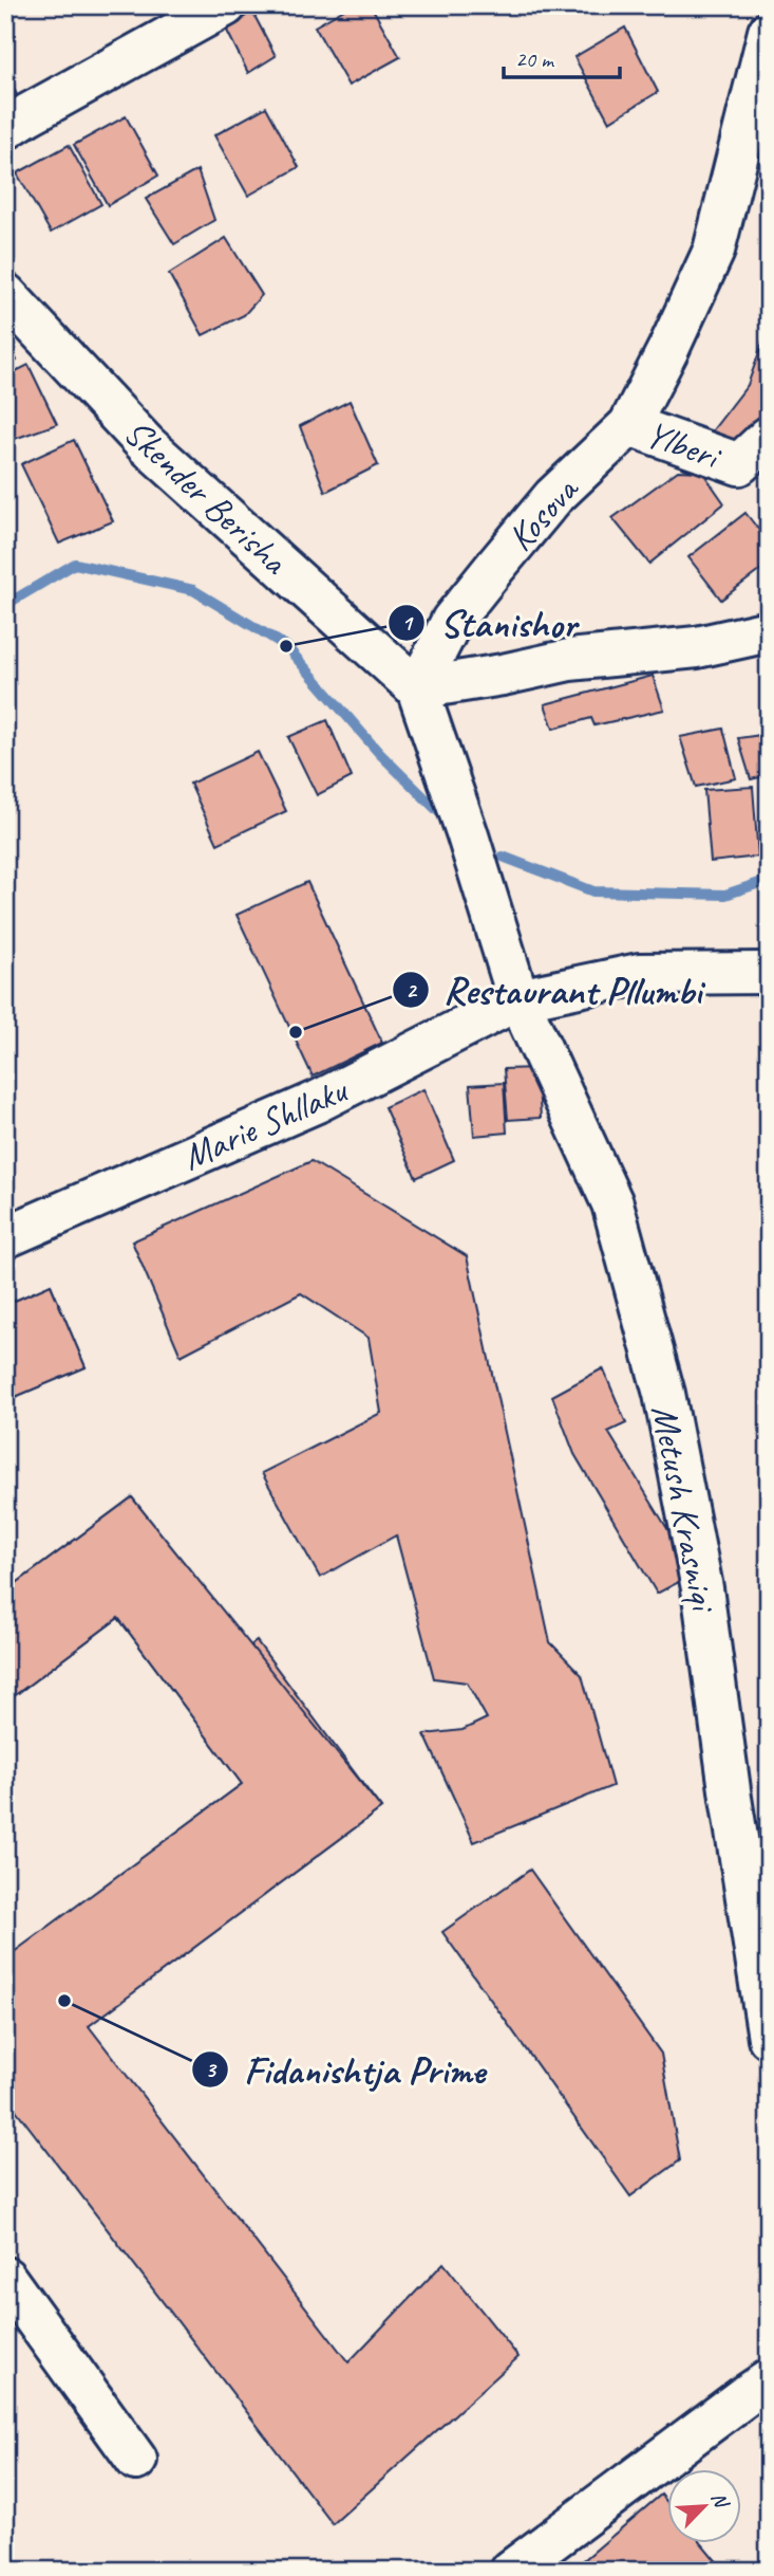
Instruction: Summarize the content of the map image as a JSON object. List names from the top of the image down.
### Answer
{
  "streets": {
    "street": [
      "Ylberi",
      "Skender Berisha",
      "Kosova",
      "Marie Shllaku",
      "Metush Krasniqi"
    ]
  },
  "crossings": [
    ["Ylberi", "Kosova"],
    ["Skender Berisha", "Kosova"],
    ["Marie Shllaku", "Metush Krasniqi"]
  ],
  "places": ["Stanishor", "Restaurant Pllumbi", "Fidanishtja Prime"],
  "scale_bar": "20 m",
  "north": "top right"
}
